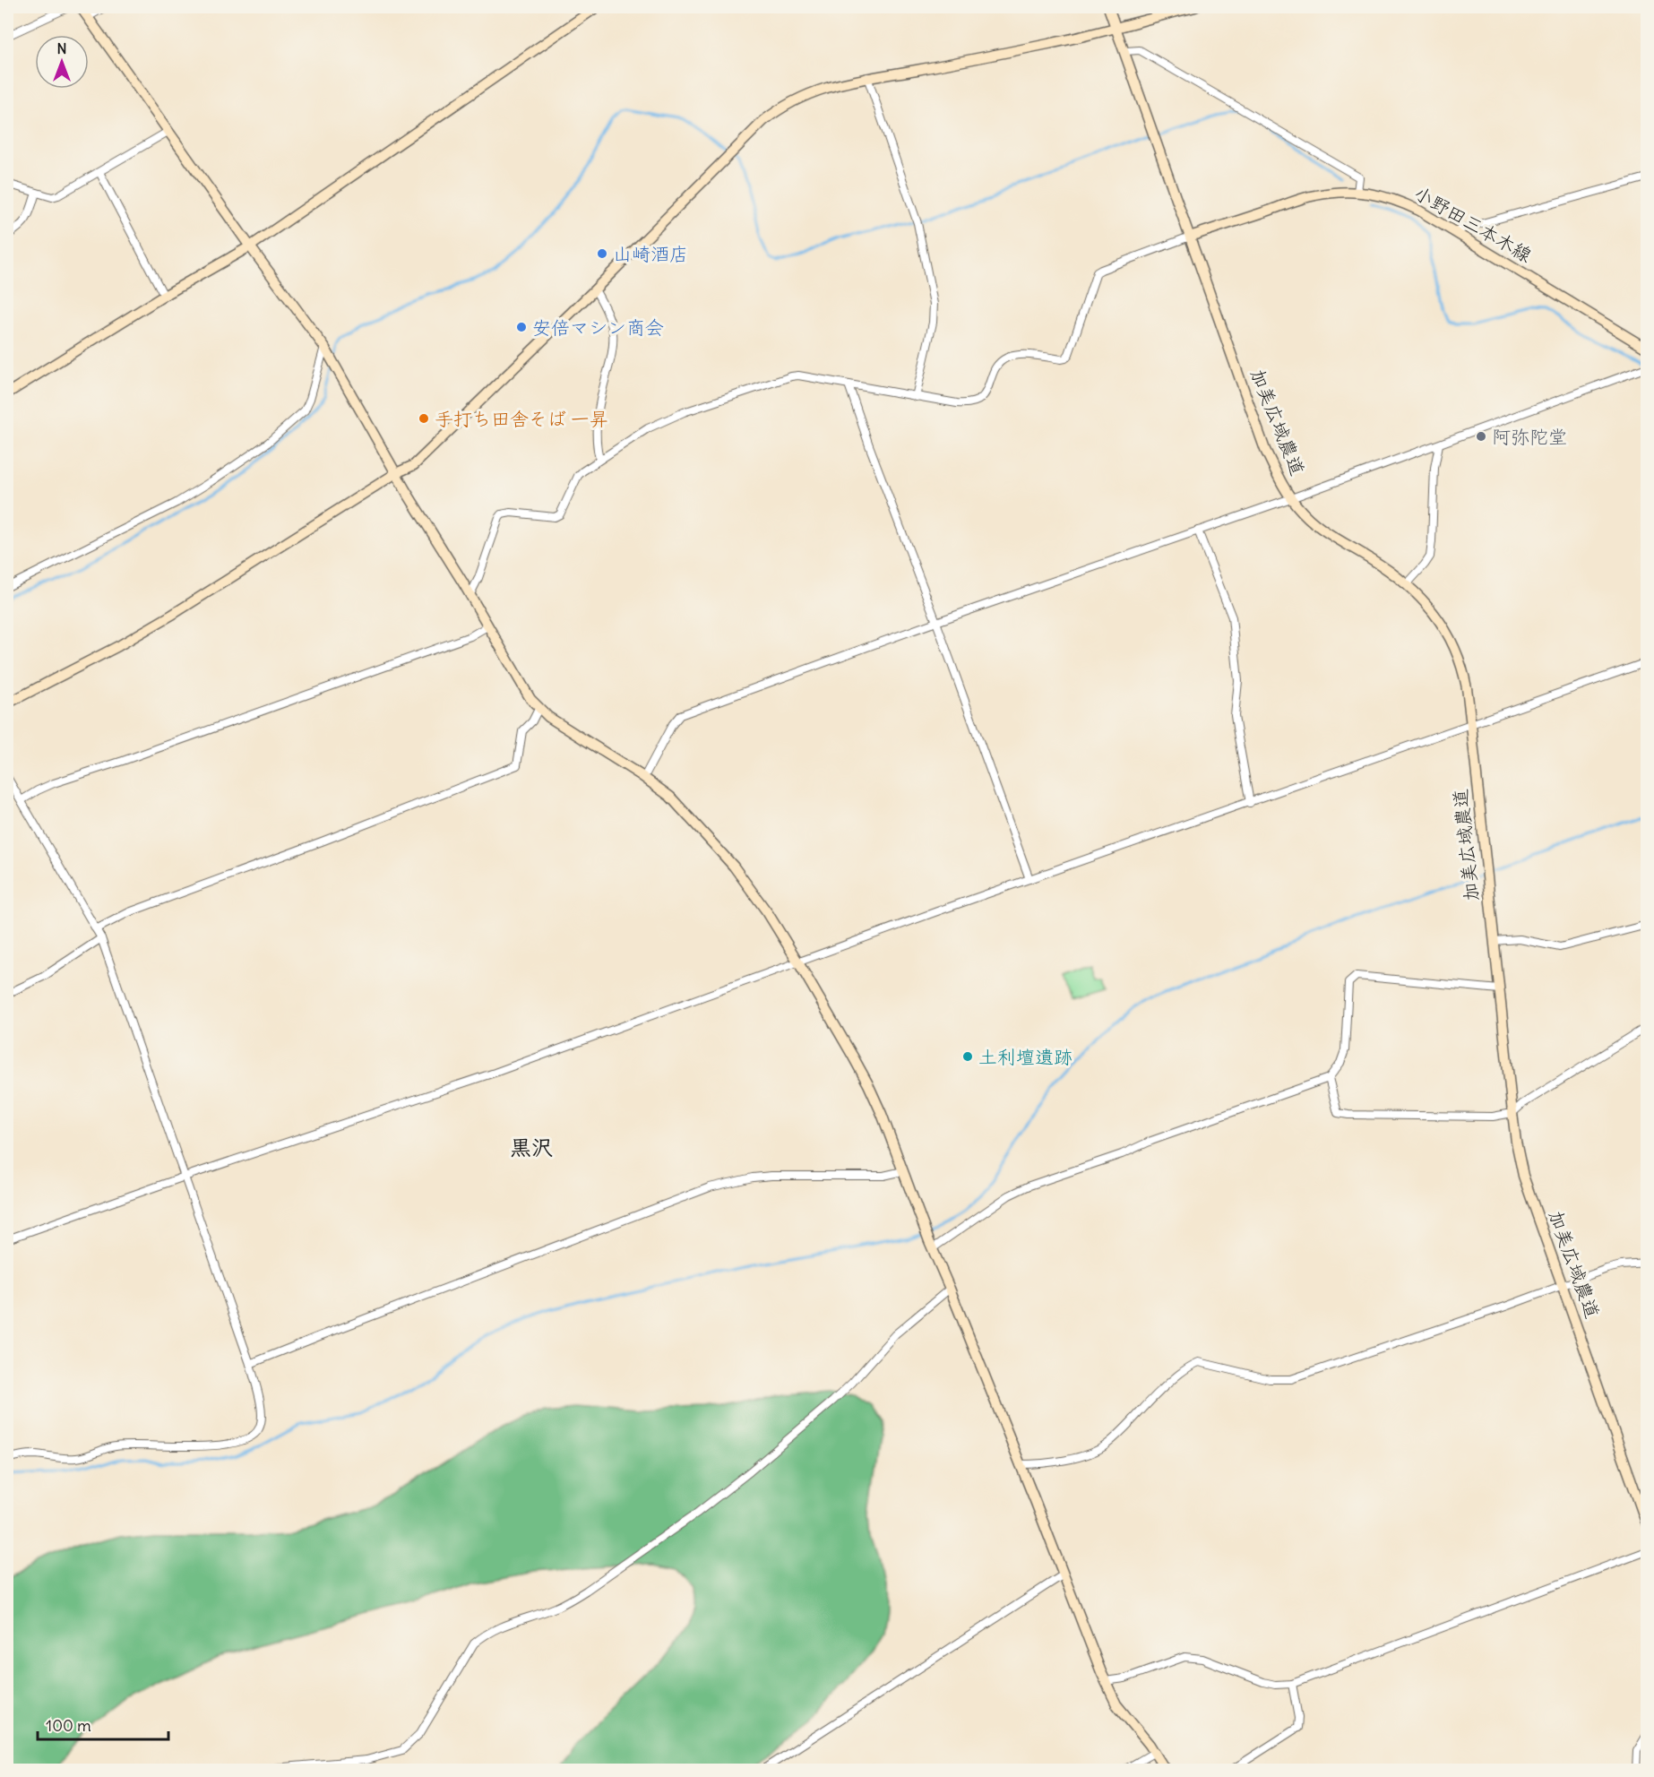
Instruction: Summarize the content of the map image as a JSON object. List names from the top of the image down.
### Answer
{
  "streets": {
    "street": ["小野田三本木線", "加美広域農道"]
  },
  "crossings": [
    ["小野田三本木線", "加美広域農道"]
  ],
  "districts": ["黒沢"],
  "places": [
    "山崎酒店",
    "安倍マシン商会",
    "手打ち田舎そば 一昇",
    "阿弥陀堂",
    "土利壇遺跡"
  ],
  "scale_bar": "100 m",
  "north": "top"
}
